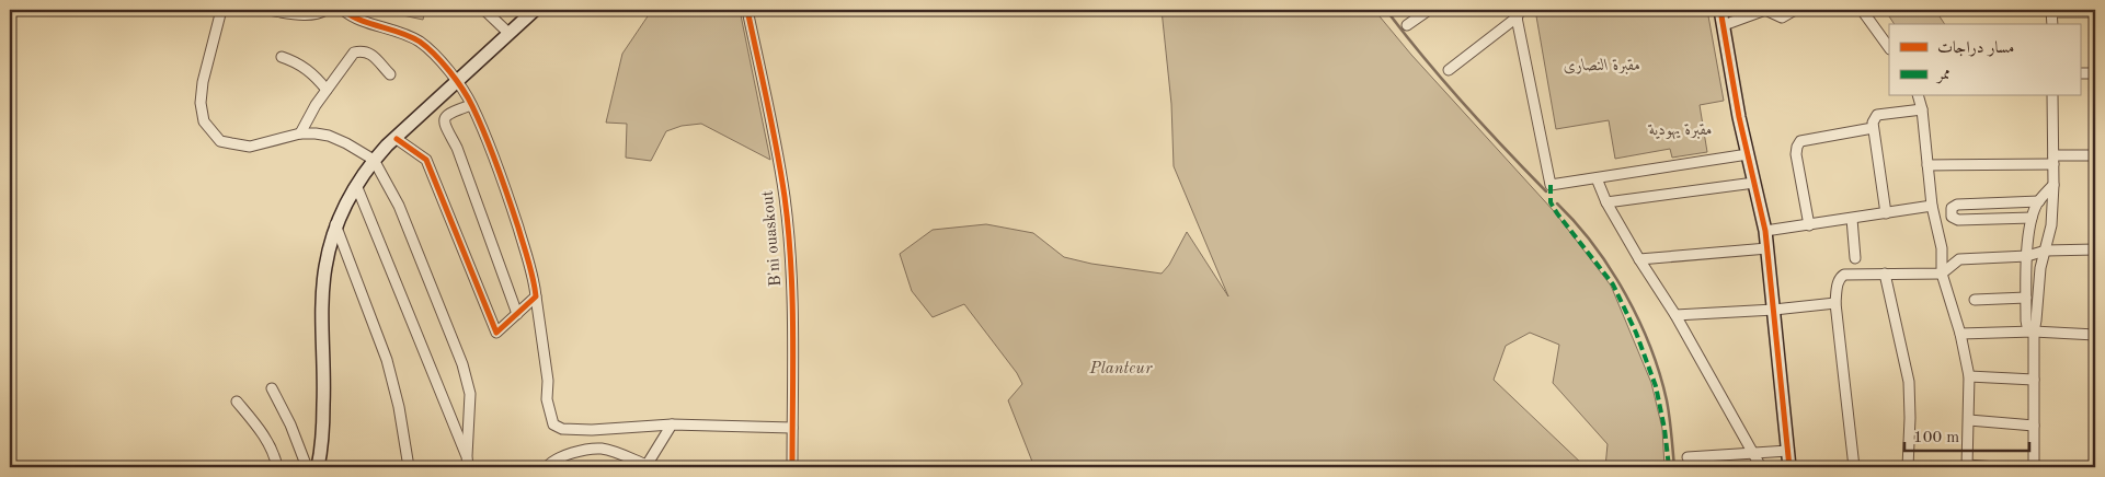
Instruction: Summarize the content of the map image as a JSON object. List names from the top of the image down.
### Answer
{
  "streets": {
    "street": ["B'ni ouaskout"]
  },
  "parks": ["مقبرة النصارى", "مقبرة يهودية", "Planteur"],
  "legend": ["مسار دراجات", "ممر"],
  "scale_bar": "100 m"
}
